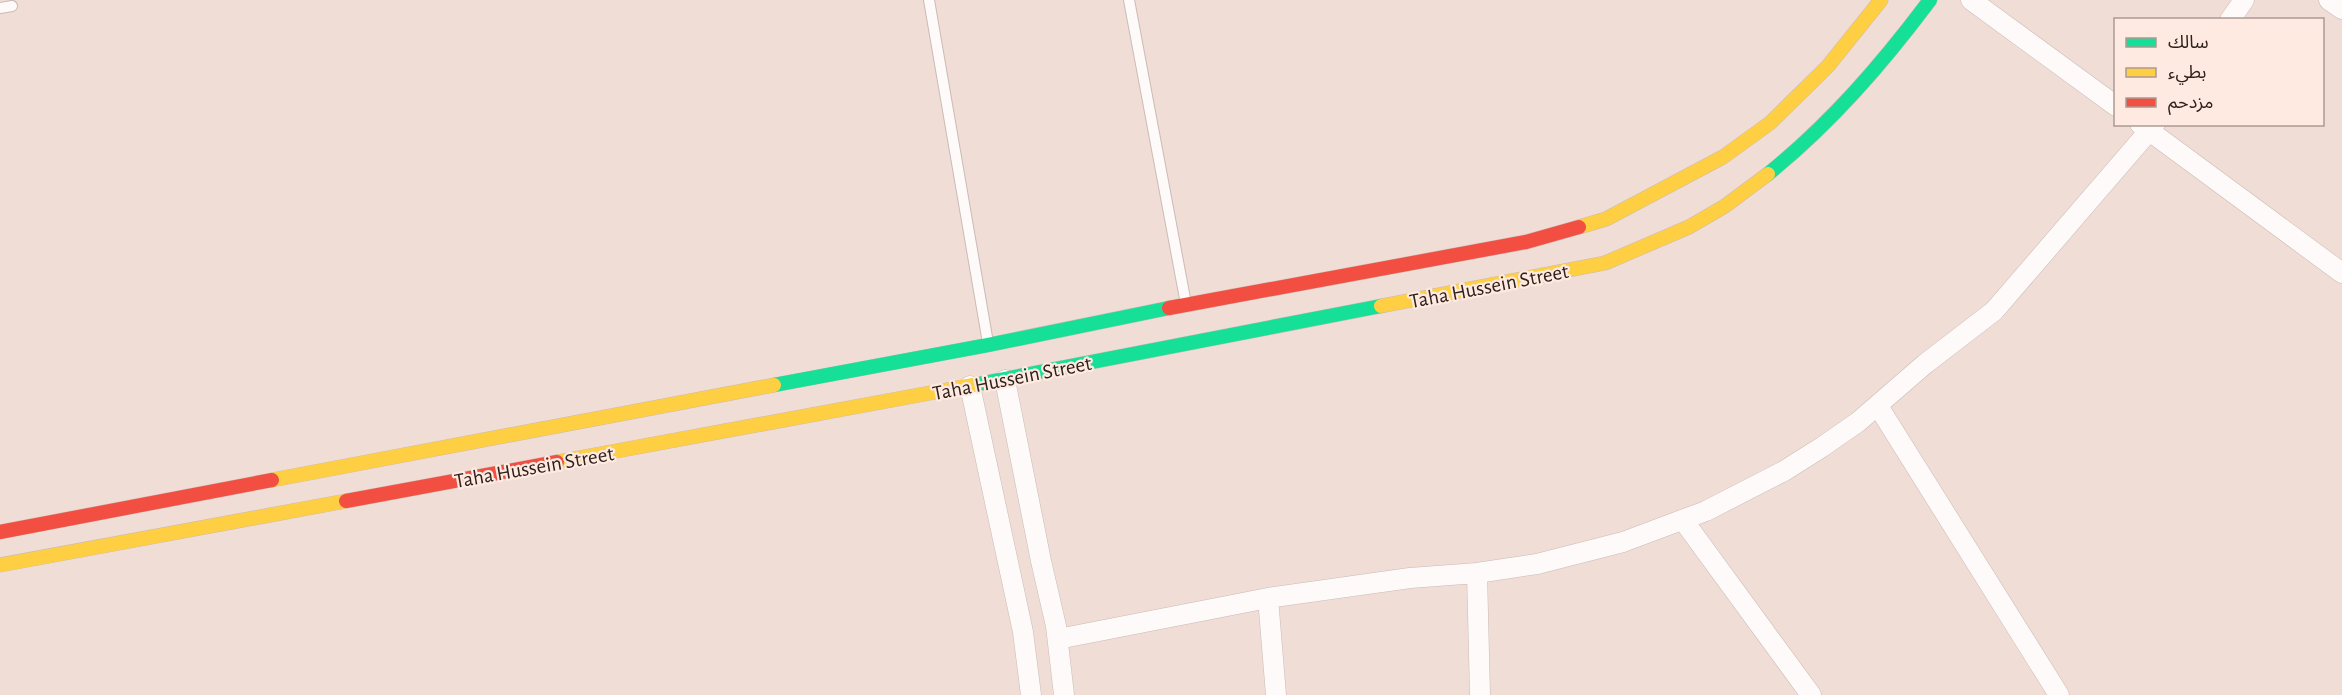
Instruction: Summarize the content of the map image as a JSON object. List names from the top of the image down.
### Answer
{
  "streets": {
    "main road": ["Taha Hussein Street"]
  },
  "legend": ["سالك", "بطيء", "مزدحم"]
}
